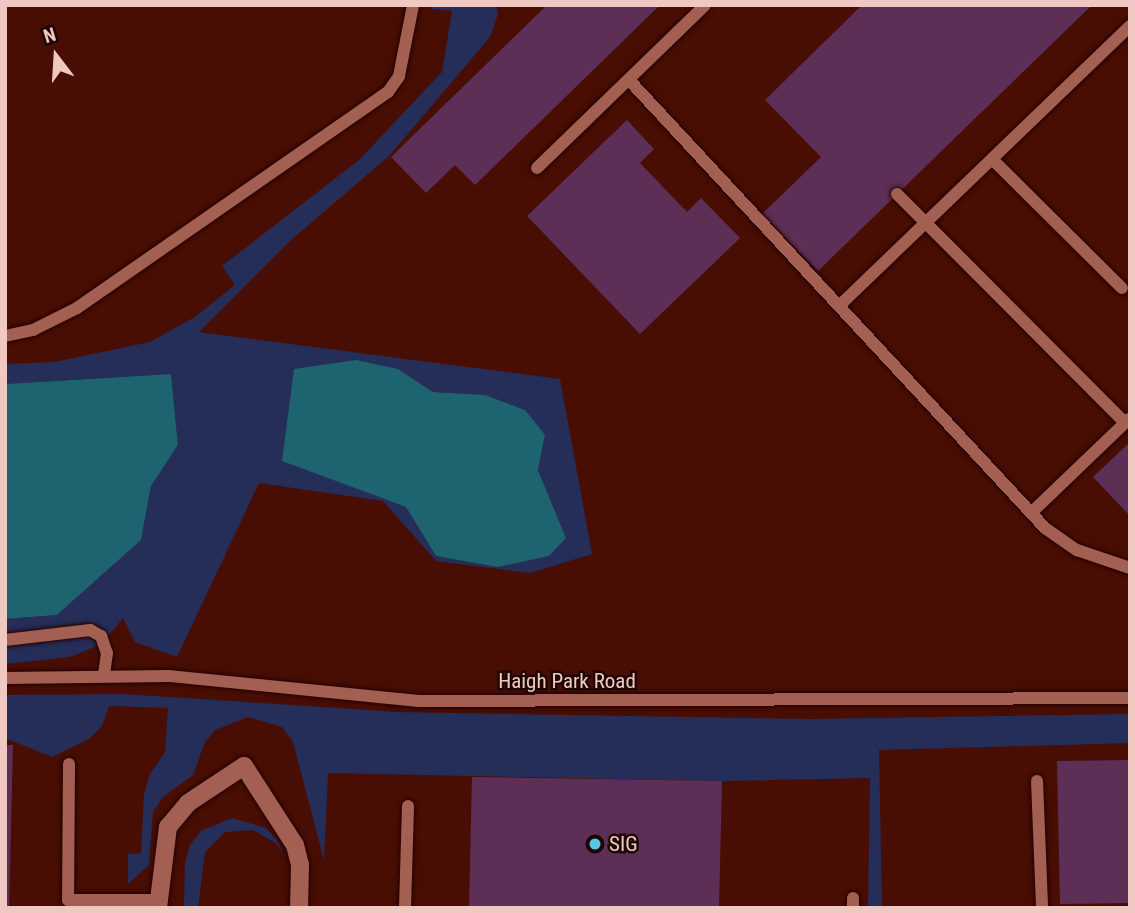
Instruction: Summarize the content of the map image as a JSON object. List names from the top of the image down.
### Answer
{
  "streets": {
    "lane": ["Haigh Park Road"]
  },
  "places": ["SIG"],
  "north": "top"
}
